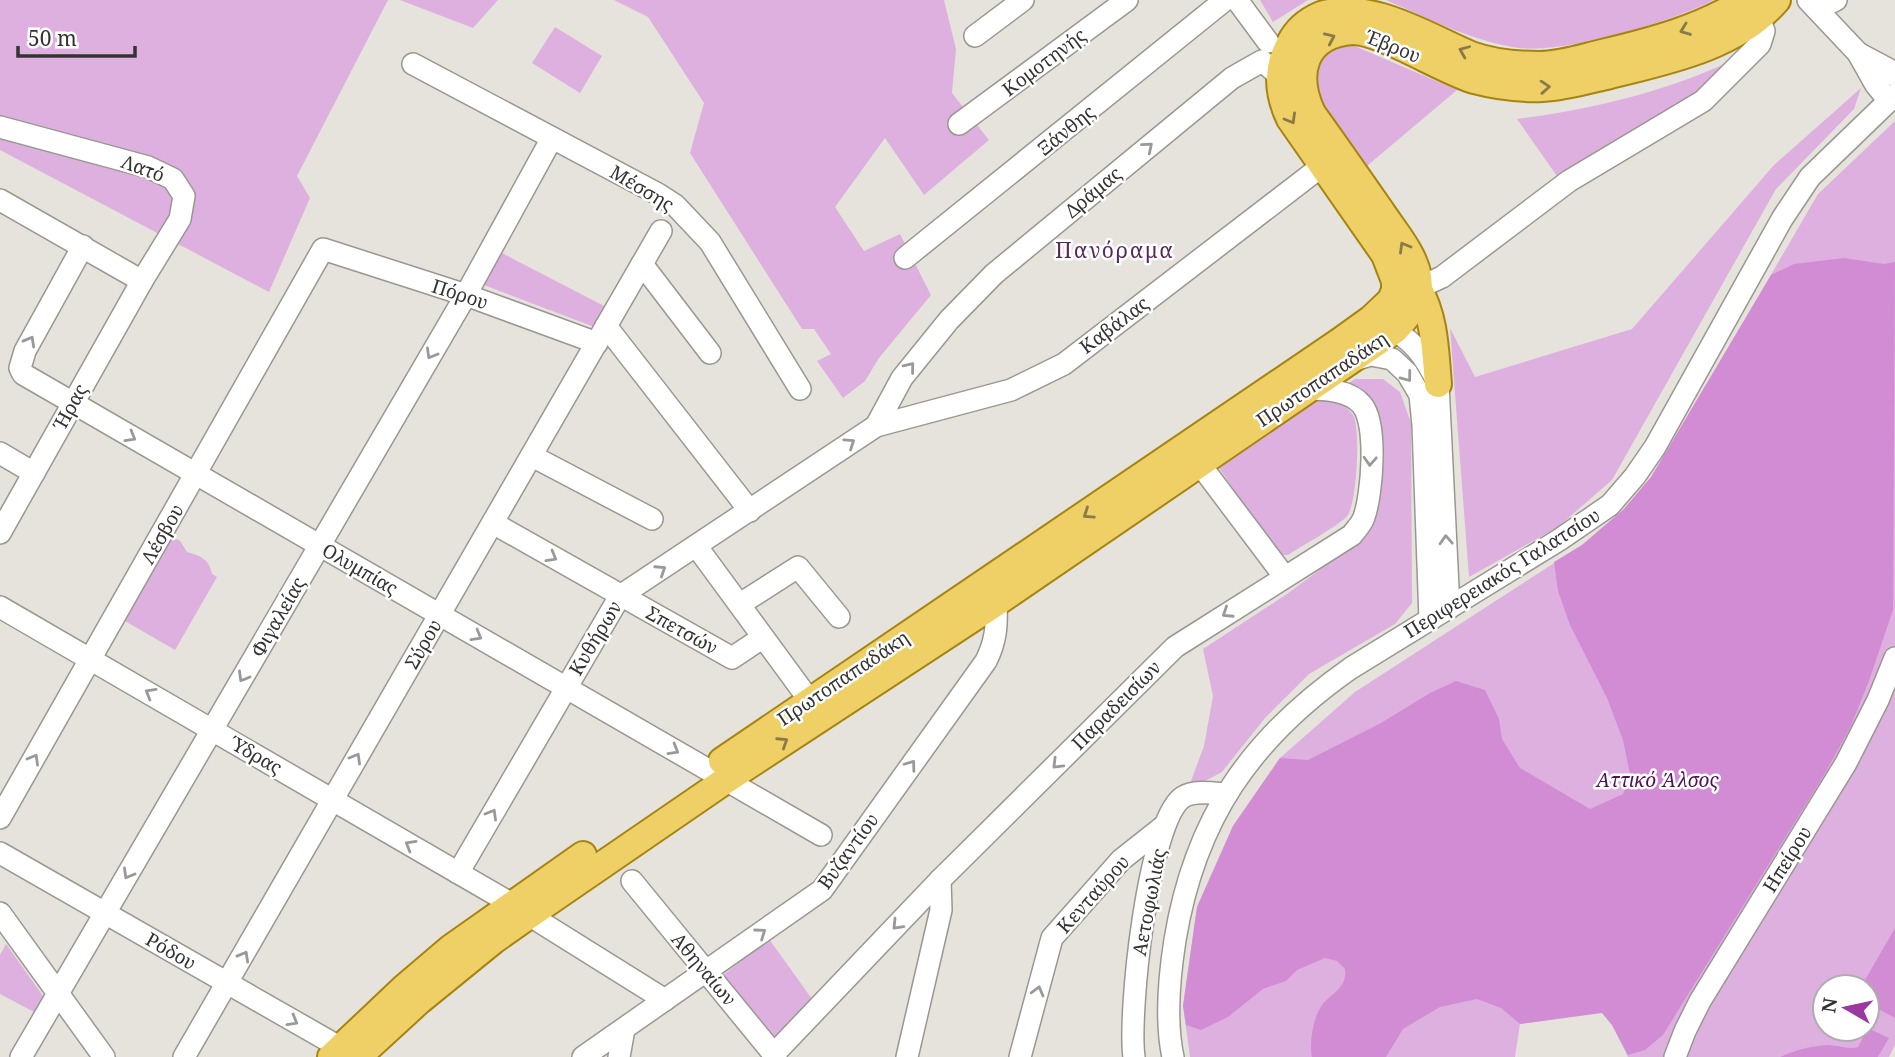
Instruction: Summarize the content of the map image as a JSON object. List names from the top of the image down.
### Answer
{
  "streets": {
    "main road": ["Έβρου", "Πρωτοπαπαδάκη"],
    "street": [
      "Κομοτηνής",
      "Ξάνθης",
      "Λατό",
      "Μέσσης",
      "Δράμας",
      "Πόρου",
      "Καβάλας",
      "Ήρας",
      "Λέσβου",
      "Ολυμπίας",
      "Περιφερειακός Γαλατσίου",
      "Φιγαλείας",
      "Σπετσών",
      "Κυθήρων",
      "Σύρου",
      "Παραδεισίων",
      "Ύδρας",
      "Βυζαντίου",
      "Ηπείρου",
      "Κενταύρου",
      "Αετοφωλιάς",
      "Ρόδου",
      "Αθηναίων"
    ]
  },
  "crossings": [
    ["Έβρου", "Δράμας"],
    ["Λατό", "Ήρας"],
    ["Μέσσης", "Φιγαλείας"],
    ["Δράμας", "Καβάλας"],
    ["Δράμας", "Κυθήρων"],
    ["Πόρου", "Λέσβου"],
    ["Πόρου", "Φιγαλείας"],
    ["Πόρου", "Σύρου"],
    ["Καβάλας", "Κυθήρων"],
    ["Πρωτοπαπαδάκη", "Ολυμπίας"],
    ["Πρωτοπαπαδάκη", "Παραδεισίων"],
    ["Πρωτοπαπαδάκη", "Ύδρας"],
    ["Πρωτοπαπαδάκη", "Βυζαντίου"],
    ["Πρωτοπαπαδάκη", "Ρόδου"],
    ["Ήρας", "Ολυμπίας"],
    ["Λέσβου", "Ολυμπίας"],
    ["Λέσβου", "Ύδρας"],
    ["Ολυμπίας", "Φιγαλείας"],
    ["Ολυμπίας", "Κυθήρων"],
    ["Ολυμπίας", "Σύρου"],
    ["Περιφερειακός Γαλατσίου", "Αετοφωλιάς"],
    ["Φιγαλείας", "Ύδρας"],
    ["Φιγαλείας", "Ρόδου"],
    ["Σπετσών", "Κυθήρων"],
    ["Σπετσών", "Σύρου"],
    ["Κυθήρων", "Ύδρας"],
    ["Σύρου", "Ύδρας"],
    ["Σύρου", "Ρόδου"],
    ["Παραδεισίων", "Αθηναίων"],
    ["Ύδρας", "Βυζαντίου"],
    ["Βυζαντίου", "Αθηναίων"],
    ["Κενταύρου", "Αετοφωλιάς"]
  ],
  "one_way": [
    "Δράμας",
    "Φιγαλείας",
    "Κυθήρων",
    "Σύρου",
    "Παραδεισίων",
    "Ύδρας",
    "Βυζαντίου"
  ],
  "districts": ["Πανόραμα"],
  "parks": ["Αττικό Άλσος"],
  "scale_bar": "50 m",
  "north": "left"
}
